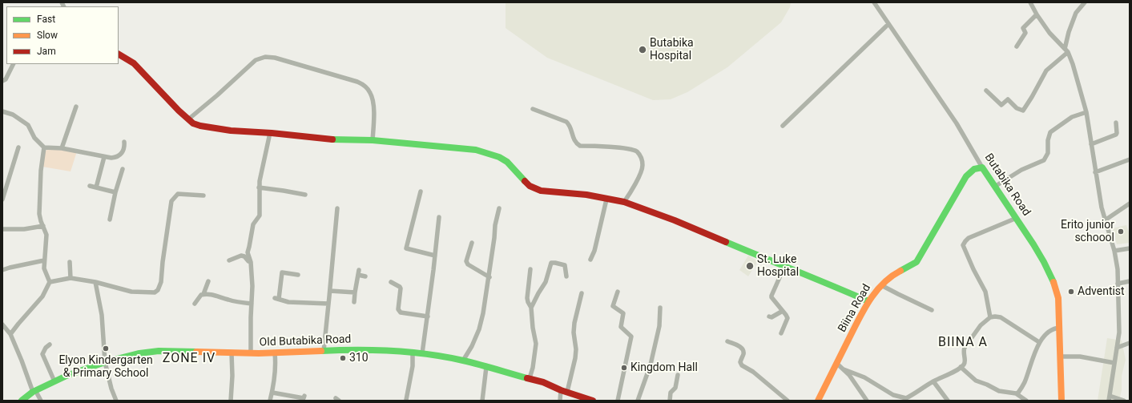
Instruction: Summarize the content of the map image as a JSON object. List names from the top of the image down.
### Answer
{
  "streets": {
    "main road": ["Butabika Road", "Biina Road", "Old Butabika Road"]
  },
  "crossings": [
    ["Butabika Road", "Biina Road"]
  ],
  "districts": ["BIINA A", "ZONE IV"],
  "places": [
    "Butabika Hospital",
    "Erito junior schoool",
    "St. Luke Hospital",
    "Adventist",
    "Elyon Kindergarten & Primary School",
    "310",
    "Kingdom Hall"
  ],
  "legend": ["Fast", "Slow", "Jam"]
}
